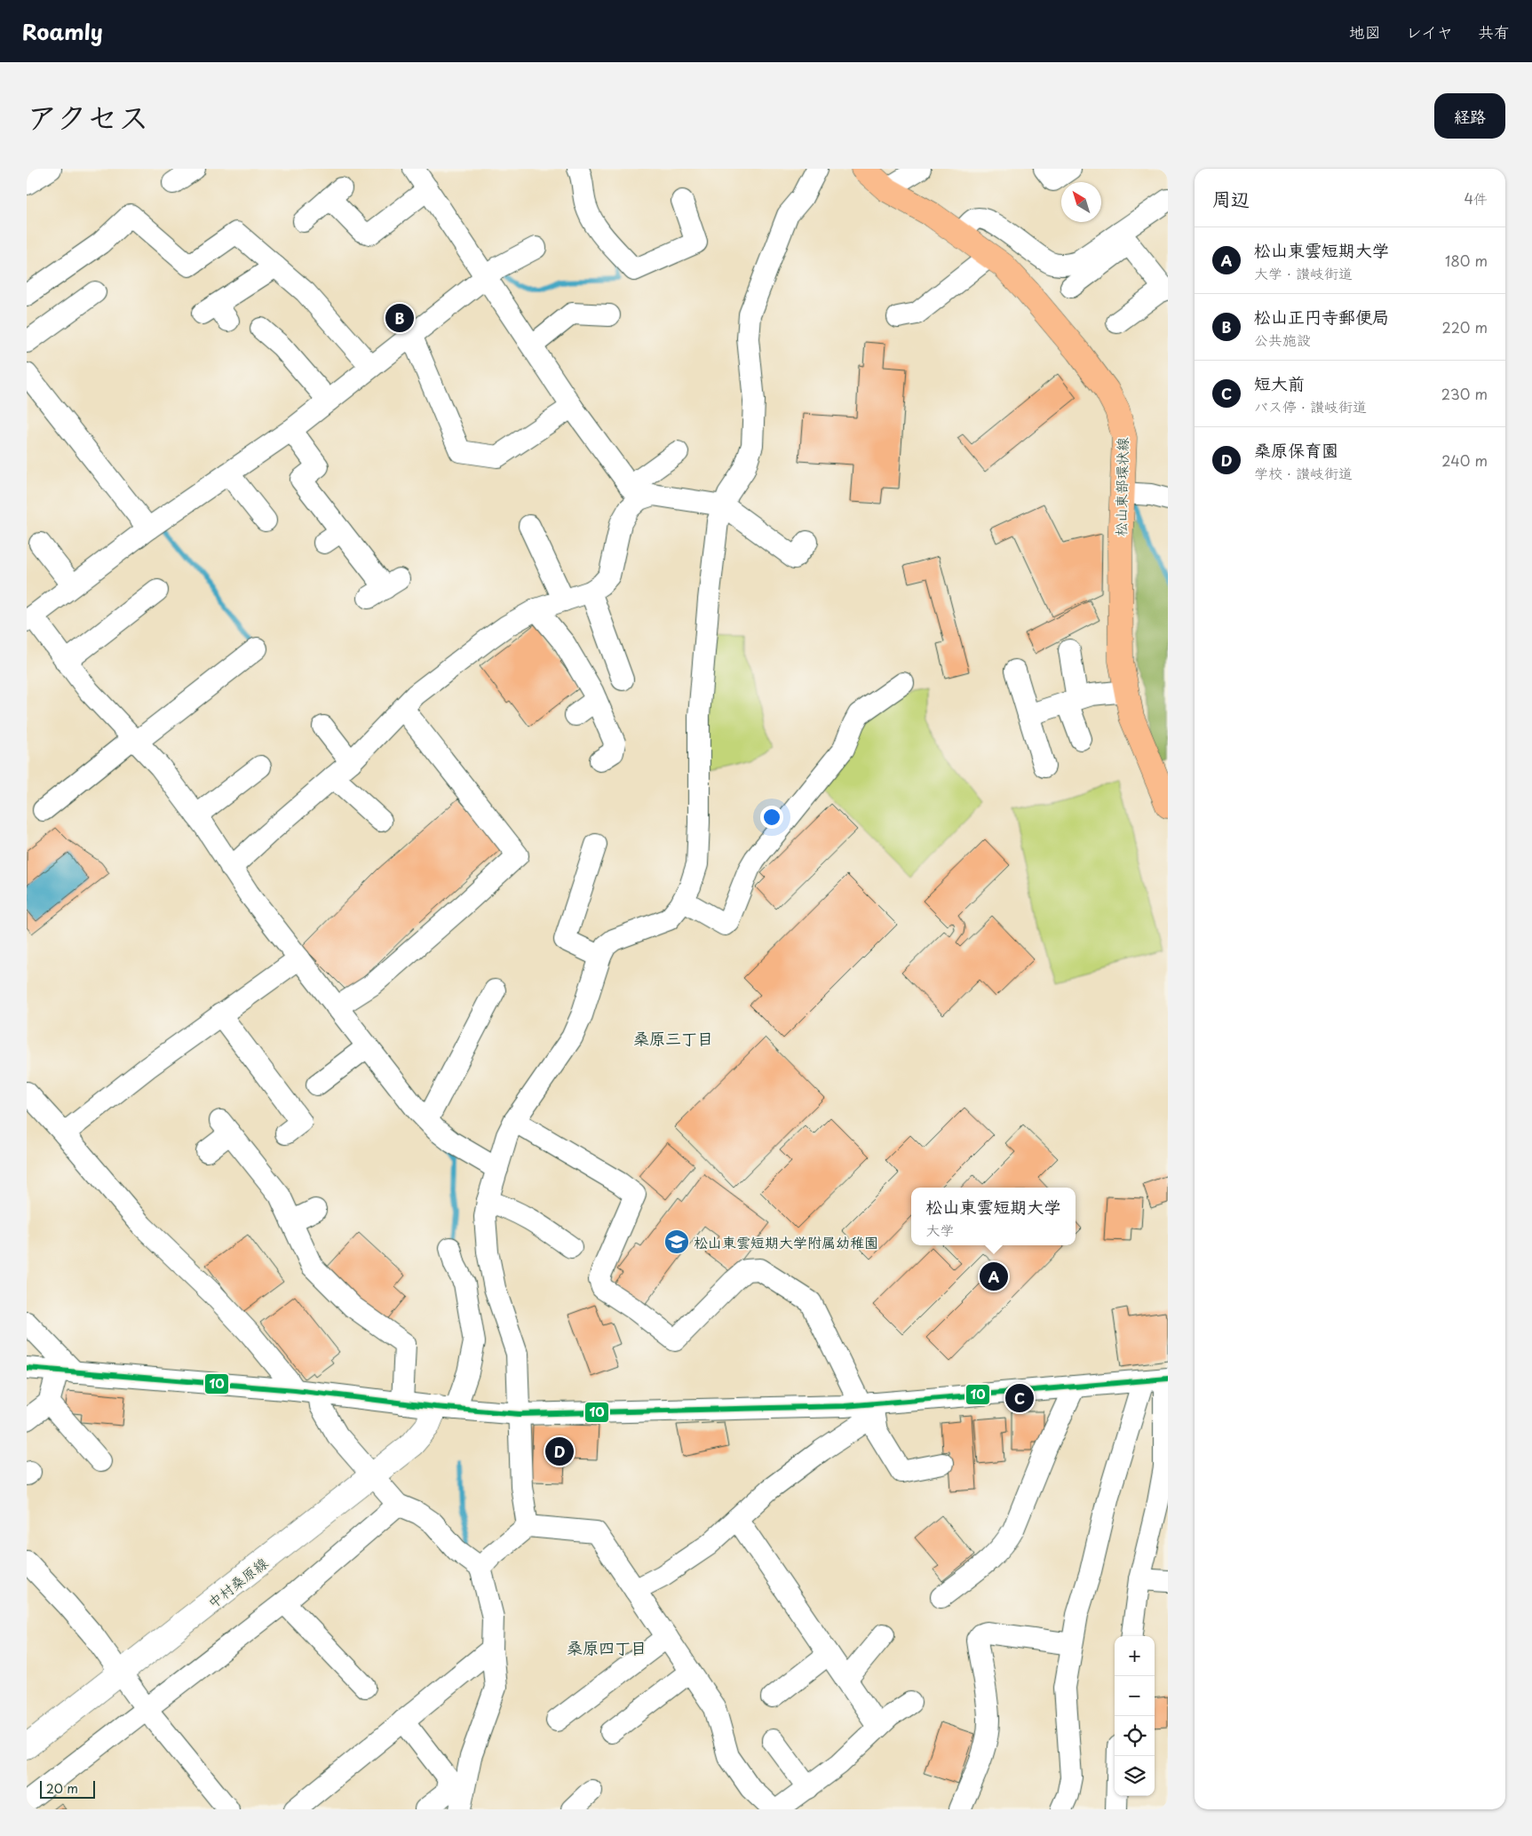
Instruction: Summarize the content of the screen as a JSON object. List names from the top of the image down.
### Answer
{
  "streets": {
    "main road": ["松山東部環状線"],
    "street": ["中村桑原線"]
  },
  "districts": ["桑原三丁目", "桑原四丁目"],
  "places": {
    "school or university": ["松山東雲短期大学附属幼稚園"]
  },
  "lines": ["transit line 10"],
  "scale_bar": "20 m",
  "north": "top left",
  "page": {
    "header": "Roamly",
    "nav": ["地図", "レイヤ", "共有"],
    "title": "アクセス",
    "buttons": "経路",
    "heading": ["周辺", "4件"],
    "list": [
      {
        "mark": "A",
        "name": "松山東雲短期大学",
        "note": "大学 · 讃岐街道",
        "value": "180 m"
      },
      {
        "mark": "B",
        "name": "松山正円寺郵便局",
        "note": "公共施設",
        "value": "220 m"
      },
      {
        "mark": "C",
        "name": "短大前",
        "note": "バス停 · 讃岐街道",
        "value": "230 m"
      },
      {
        "mark": "D",
        "name": "桑原保育園",
        "note": "学校 · 讃岐街道",
        "value": "240 m"
      }
    ],
    "pins": [
      "B",
      "A",
      "C",
      "D"
    ],
    "popup": ["松山東雲短期大学", "大学"],
    "map_buttons": ["+", "−"],
    "scale": "20 m"
  }
}
